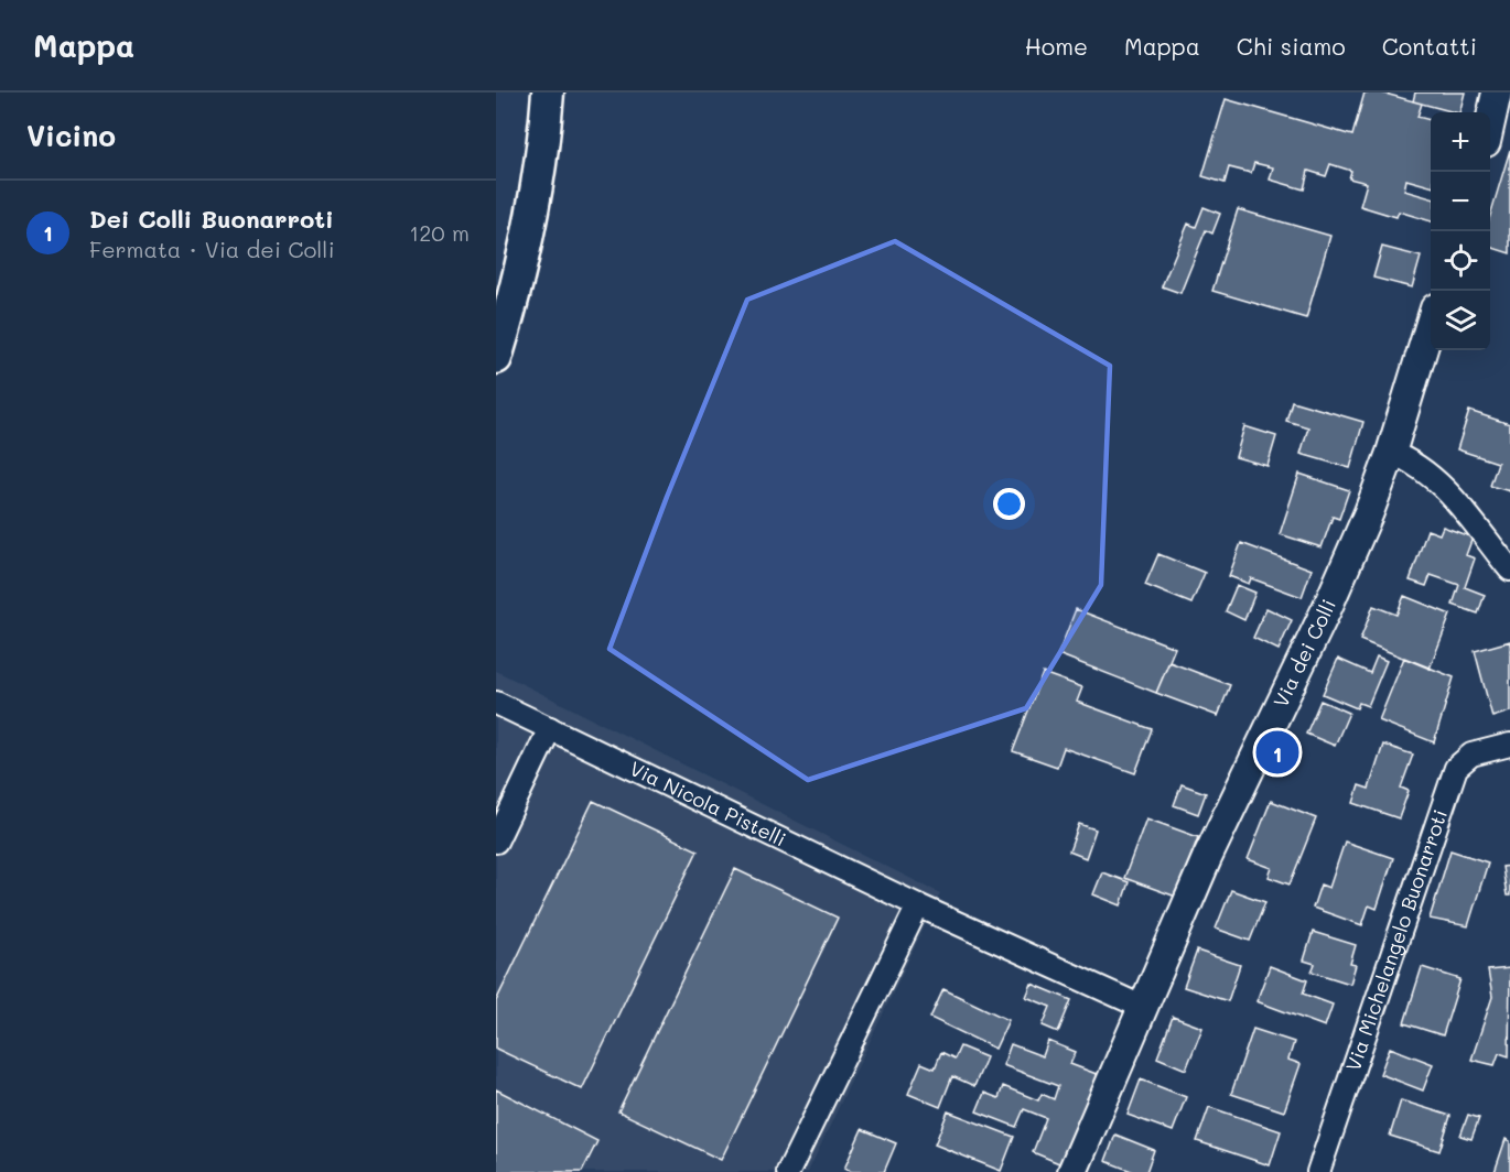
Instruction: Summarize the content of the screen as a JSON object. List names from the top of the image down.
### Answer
{
  "streets": {
    "street": ["Via dei Colli", "Via Nicola Pistelli", "Via Michelangelo Buonarroti"]
  },
  "crossings": [
    ["Via dei Colli", "Via Nicola Pistelli"]
  ],
  "page": {
    "header": "Mappa",
    "nav": [
      "Home",
      "Mappa",
      "Chi siamo",
      "Contatti"
    ],
    "heading": "Vicino",
    "map_buttons": ["+", "−"],
    "list": [
      {
        "mark": "1",
        "name": "Dei Colli Buonarroti",
        "note": "Fermata · Via dei Colli",
        "value": "120 m"
      }
    ],
    "pins": "1"
  }
}
